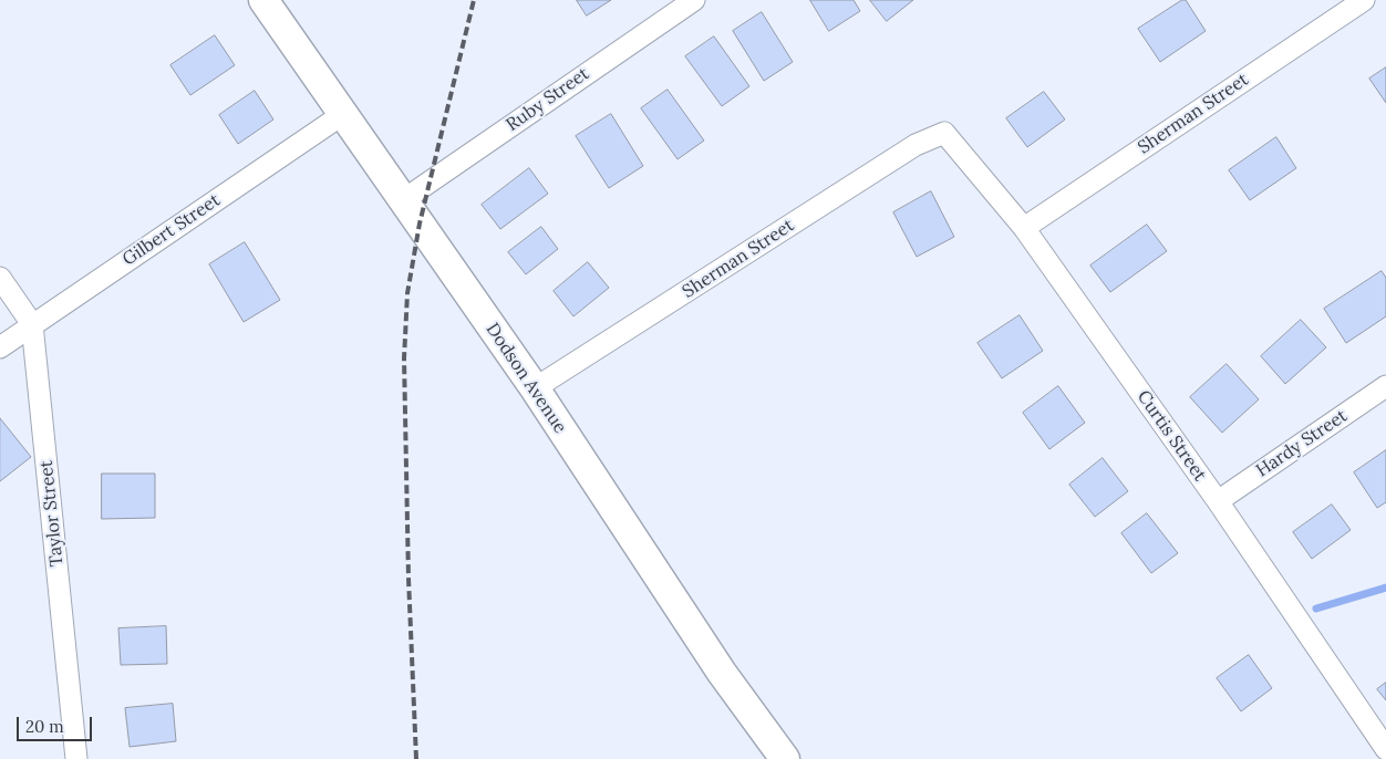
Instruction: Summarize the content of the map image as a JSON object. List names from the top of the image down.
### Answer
{
  "streets": {
    "main road": ["Dodson Avenue"],
    "street": [
      "Ruby Street",
      "Sherman Street",
      "Gilbert Street",
      "Curtis Street",
      "Hardy Street",
      "Taylor Street"
    ]
  },
  "crossings": [
    ["Ruby Street", "Dodson Avenue"],
    ["Sherman Street", "Dodson Avenue"],
    ["Sherman Street", "Curtis Street"],
    ["Gilbert Street", "Dodson Avenue"],
    ["Gilbert Street", "Taylor Street"],
    ["Curtis Street", "Hardy Street"]
  ],
  "scale_bar": "20 m"
}
